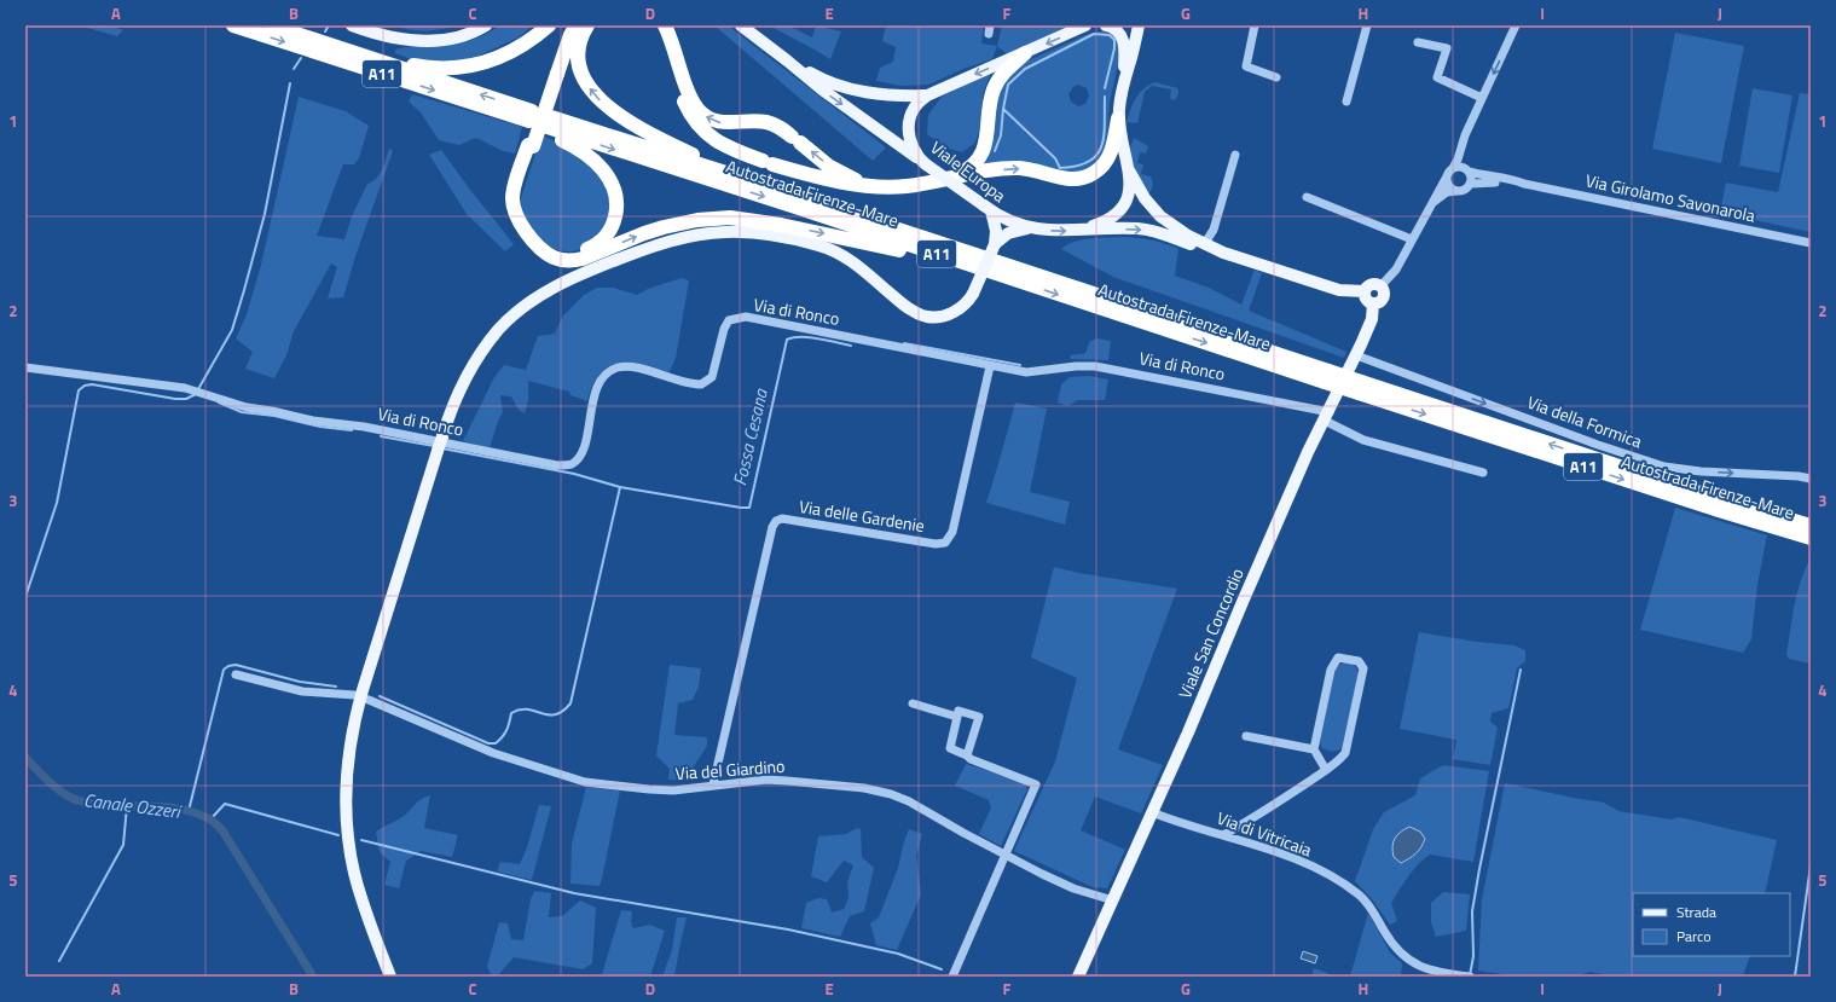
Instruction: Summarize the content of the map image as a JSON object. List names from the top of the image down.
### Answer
{
  "streets": {
    "highway": ["A11", "Autostrada Firenze-Mare"],
    "main road": ["Viale Europa", "Viale San Concordio"],
    "street": [
      "Via Girolamo Savonarola",
      "Via di Ronco",
      "Via della Formica",
      "Via delle Gardenie",
      "Via del Giardino",
      "Via di Vitricaia"
    ]
  },
  "crossings": [
    ["Viale Europa", "Viale San Concordio"],
    ["Via Girolamo Savonarola", "Viale San Concordio"],
    ["Via di Ronco", "Via delle Gardenie"],
    ["Via di Ronco", "Viale San Concordio"],
    ["Via della Formica", "Viale San Concordio"],
    ["Via delle Gardenie", "Via del Giardino"],
    ["Viale San Concordio", "Via del Giardino"],
    ["Viale San Concordio", "Via di Vitricaia"]
  ],
  "one_way": ["Via della Formica"],
  "water": ["Fossa Cesana", "Canale Ozzeri"],
  "legend": ["Strada", "Parco"],
  "grid": {
    "columns": [
      "A",
      "B",
      "C",
      "D",
      "E",
      "F",
      "G",
      "H",
      "I",
      "J"
    ],
    "rows": [
      "1",
      "2",
      "3",
      "4",
      "5"
    ]
  }
}
